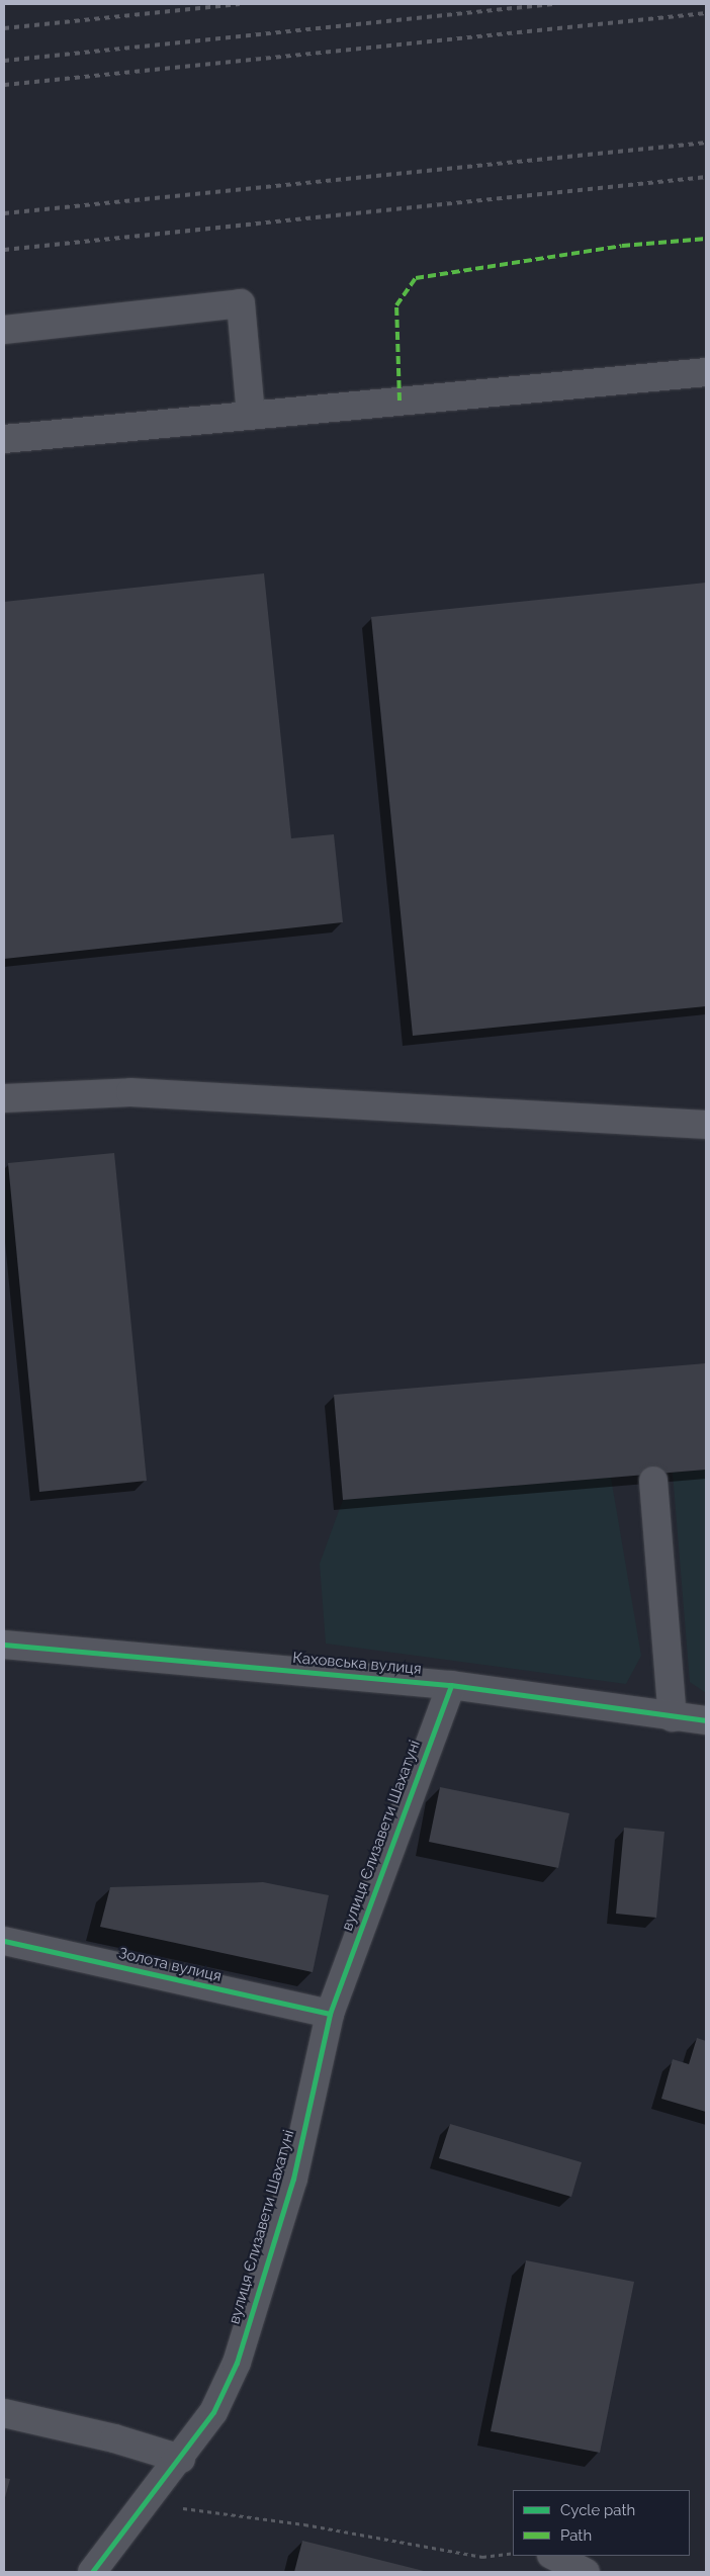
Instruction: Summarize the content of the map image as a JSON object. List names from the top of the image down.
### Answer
{
  "streets": {
    "street": ["Каховська вулиця", "вулиця Єлизавети Шахатуні", "Золота вулиця"]
  },
  "crossings": [
    ["Каховська вулиця", "вулиця Єлизавети Шахатуні"],
    ["вулиця Єлизавети Шахатуні", "Золота вулиця"]
  ],
  "legend": ["Cycle path", "Path"]
}
